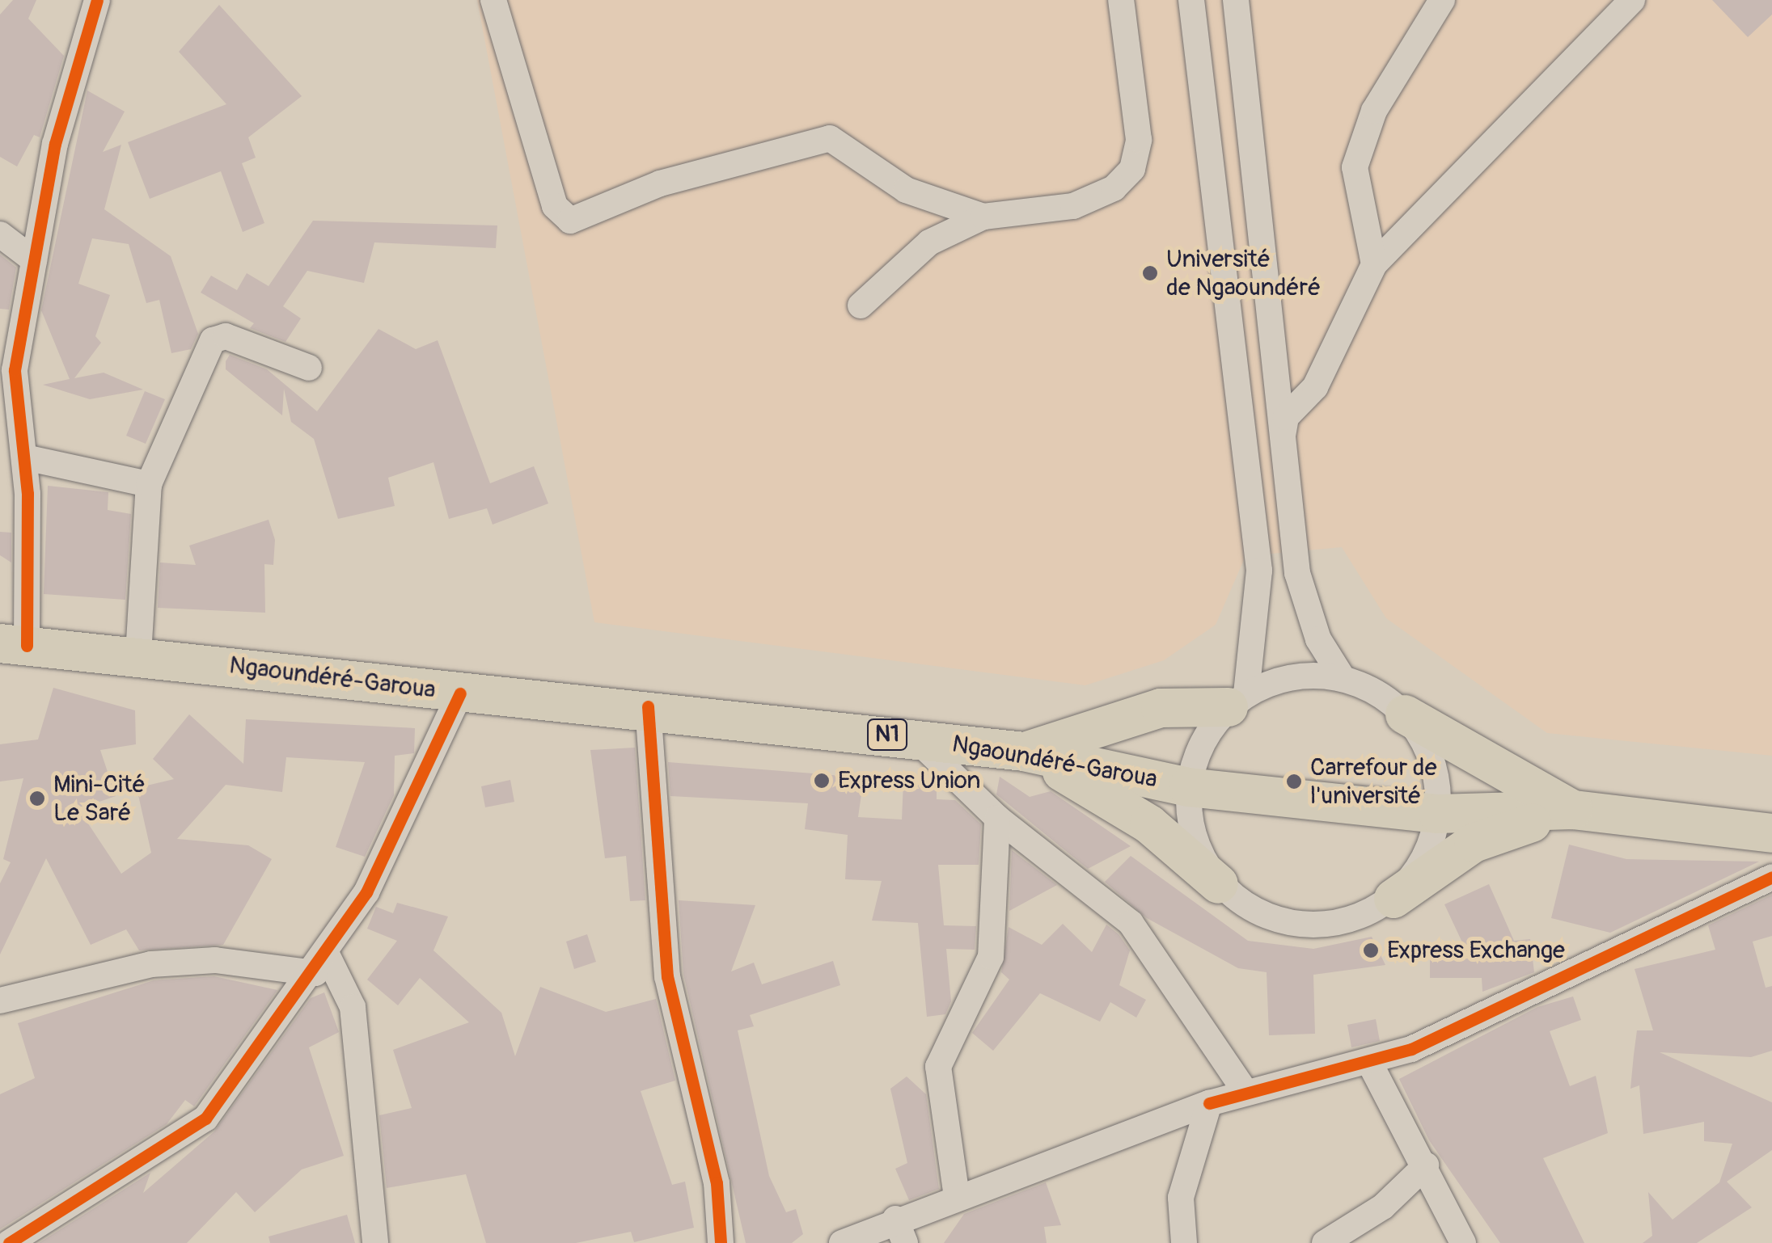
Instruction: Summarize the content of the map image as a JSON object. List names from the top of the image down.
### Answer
{
  "streets": {
    "highway": ["Ngaoundéré-Garoua", "N1"]
  },
  "places": [
    "Université de Ngaoundéré",
    "Express Union",
    "Carrefour de l'université",
    "Mini-Cité Le Saré",
    "Express Exchange"
  ]
}
